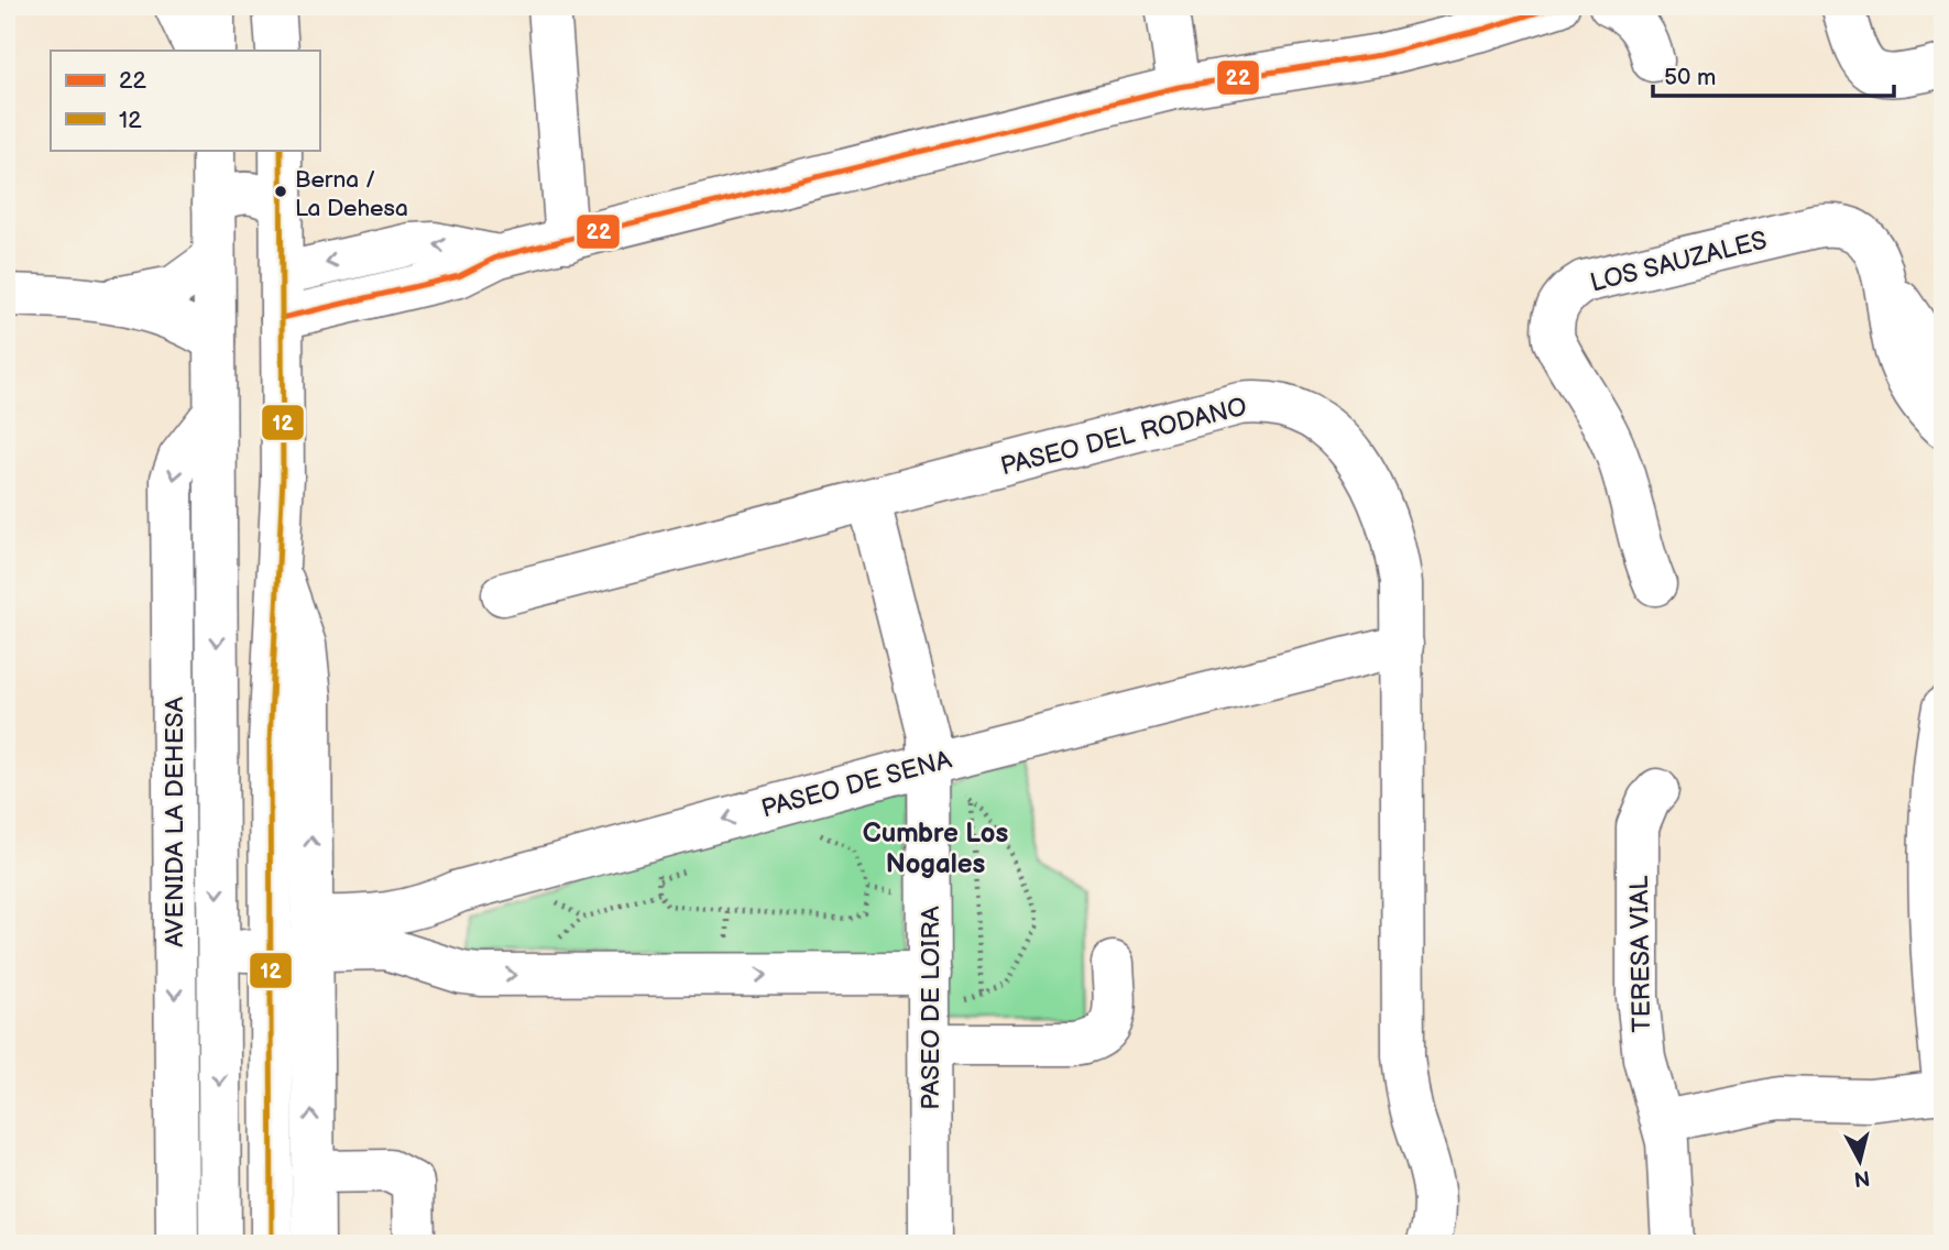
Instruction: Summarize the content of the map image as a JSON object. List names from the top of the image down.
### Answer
{
  "streets": {
    "street": [
      "LOS SAUZALES",
      "PASEO DEL RODANO",
      "PASEO DE SENA",
      "AVENIDA LA DEHESA",
      "TERESA VIAL",
      "PASEO DE LOIRA"
    ]
  },
  "crossings": [
    ["PASEO DEL RODANO", "PASEO DE SENA"],
    ["PASEO DEL RODANO", "PASEO DE LOIRA"],
    ["PASEO DE SENA", "AVENIDA LA DEHESA"],
    ["PASEO DE SENA", "PASEO DE LOIRA"]
  ],
  "districts": ["Cumbre Los Nogales"],
  "places": ["Berna / La Dehesa"],
  "lines": ["transit line 22", "transit line 12"],
  "legend": ["22", "12"],
  "scale_bar": "50 m",
  "north": "bottom"
}
